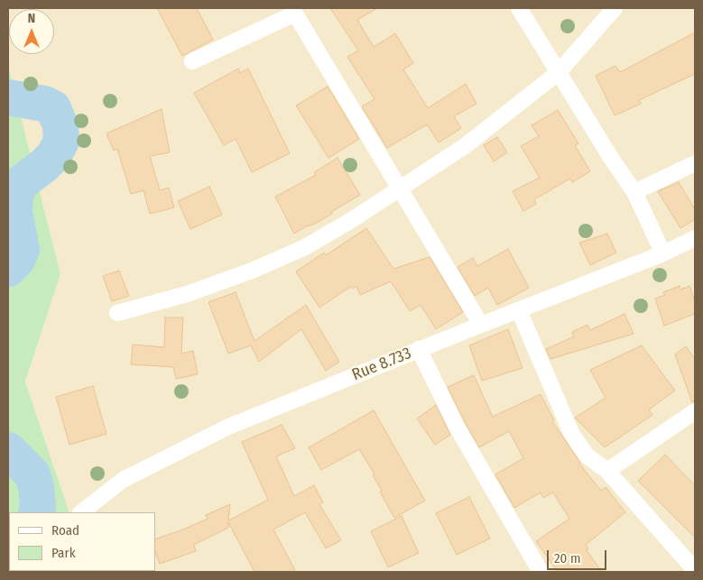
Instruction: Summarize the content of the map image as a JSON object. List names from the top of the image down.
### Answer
{
  "streets": {
    "street": ["Rue 8.733"]
  },
  "legend": ["Road", "Park"],
  "scale_bar": "20 m",
  "north": "top"
}
